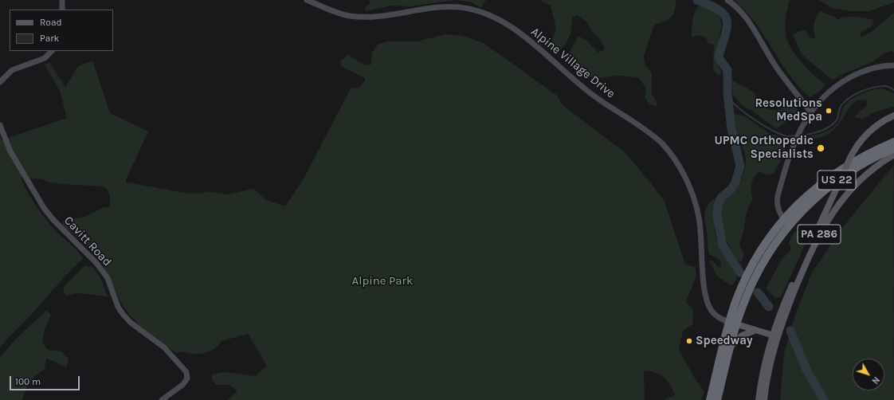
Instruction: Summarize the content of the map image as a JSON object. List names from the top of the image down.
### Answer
{
  "streets": {
    "highway": ["US 22"],
    "main road": ["PA 286"],
    "street": ["Alpine Village Drive", "Cavitt Road"]
  },
  "crossings": [
    ["Alpine Village Drive", "US 22"]
  ],
  "parks": ["Alpine Park"],
  "places": ["Resolutions MedSpa", "UPMC Orthopedic Specialists", "Speedway"],
  "legend": ["Road", "Park"],
  "scale_bar": "100 m",
  "north": "bottom right"
}
